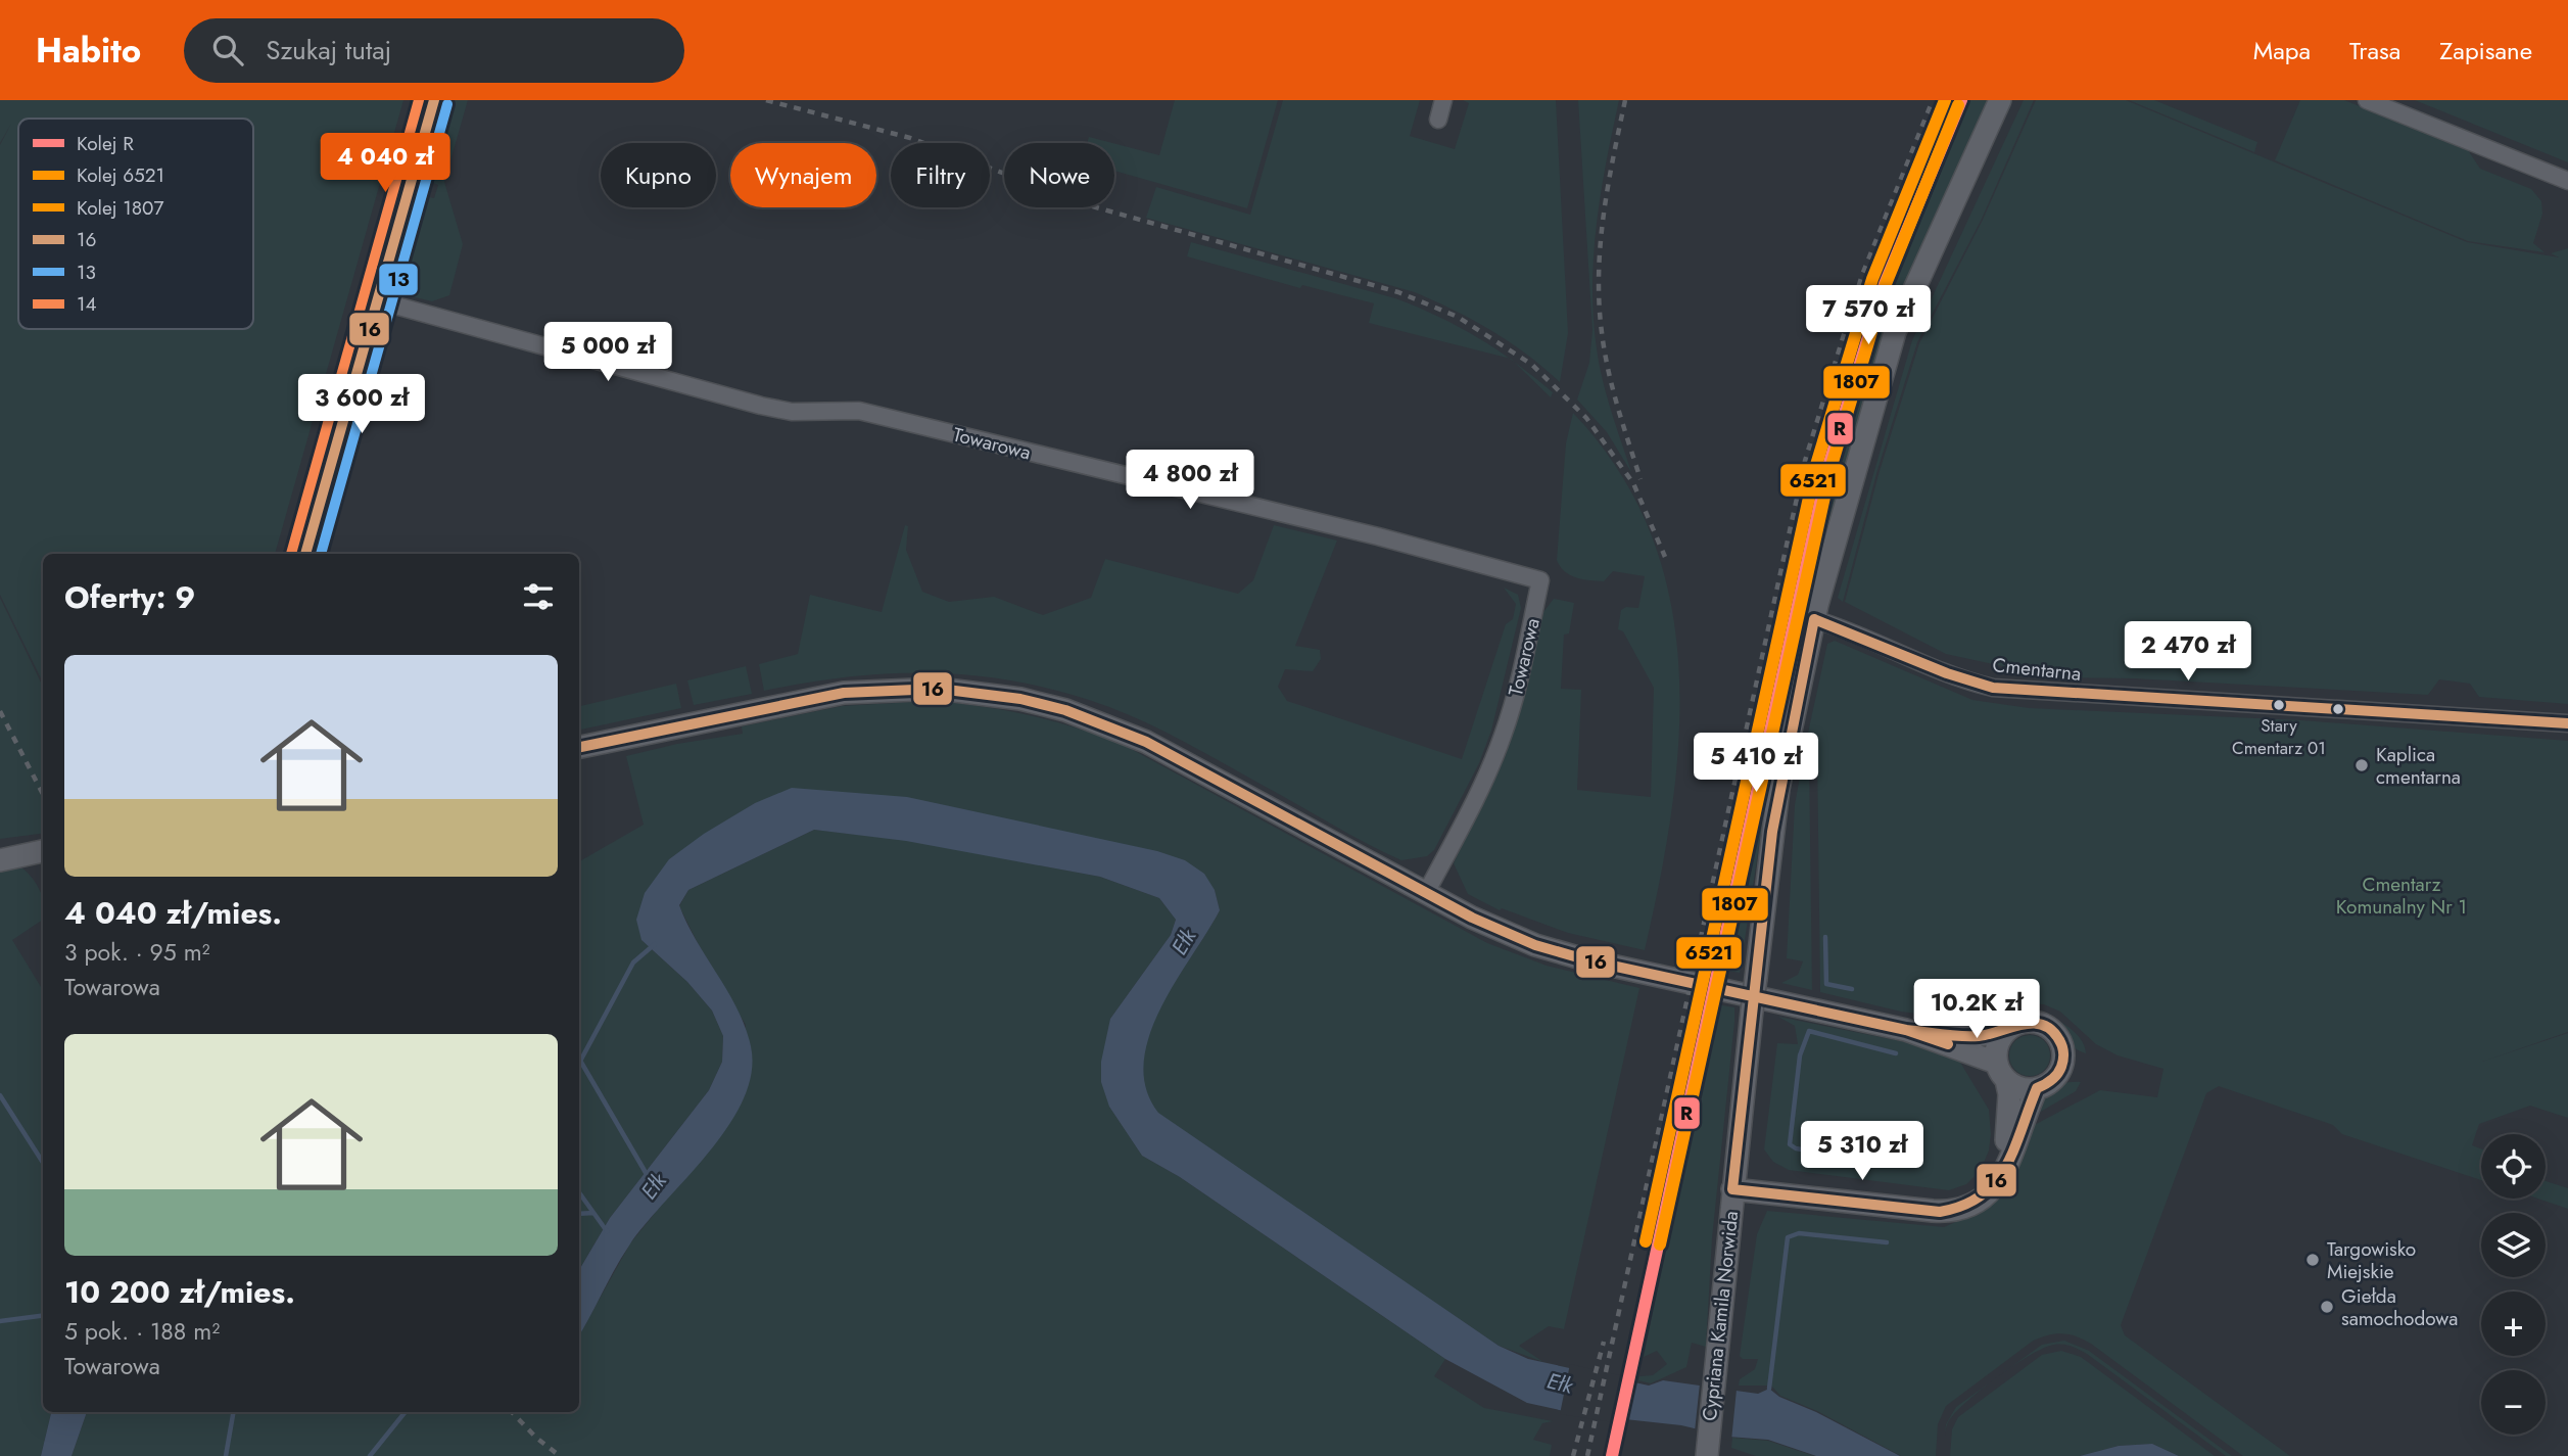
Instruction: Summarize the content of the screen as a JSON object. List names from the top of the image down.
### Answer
{
  "streets": {
    "street": ["Towarowa", "Cmentarna", "Cypriana Kamila Norwida"]
  },
  "crossings": [
    ["Cmentarna", "Cypriana Kamila Norwida"]
  ],
  "water": ["Ełk"],
  "parks": ["Cmentarz Komunalny Nr 1"],
  "places": [
    "Stary Cmentarz 01",
    "Kaplica cmentarna",
    "Targowisko Miejskie",
    "Giełda samochodowa"
  ],
  "lines": [
    "rail line R",
    "rail line 6521",
    "transit line 16",
    "transit line 14",
    "transit line 13",
    "rail line 1807"
  ],
  "legend": [
    "Kolej R",
    "Kolej 6521",
    "Kolej 1807",
    "16",
    "13",
    "14"
  ],
  "page": {
    "header": "Habito",
    "search": "Szukaj tutaj",
    "nav": ["Mapa", "Trasa", "Zapisane"],
    "price": [
      "4 040 zł",
      "7 570 zł",
      "5 000 zł",
      "3 600 zł",
      "4 800 zł",
      "2 470 zł",
      "5 410 zł",
      "10.2K zł",
      "5 310 zł"
    ],
    "chip": [
      "Kupno",
      "Wynajem",
      "Filtry",
      "Nowe"
    ],
    "heading": "Oferty: 9",
    "list": [
      {
        "name": "4 040 zł/mies.",
        "note": "3 pok. · 95 m² · Towarowa"
      },
      {
        "name": "10 200 zł/mies.",
        "note": "5 pok. · 188 m² · Towarowa"
      }
    ],
    "map_buttons": ["+", "−"]
  }
}
